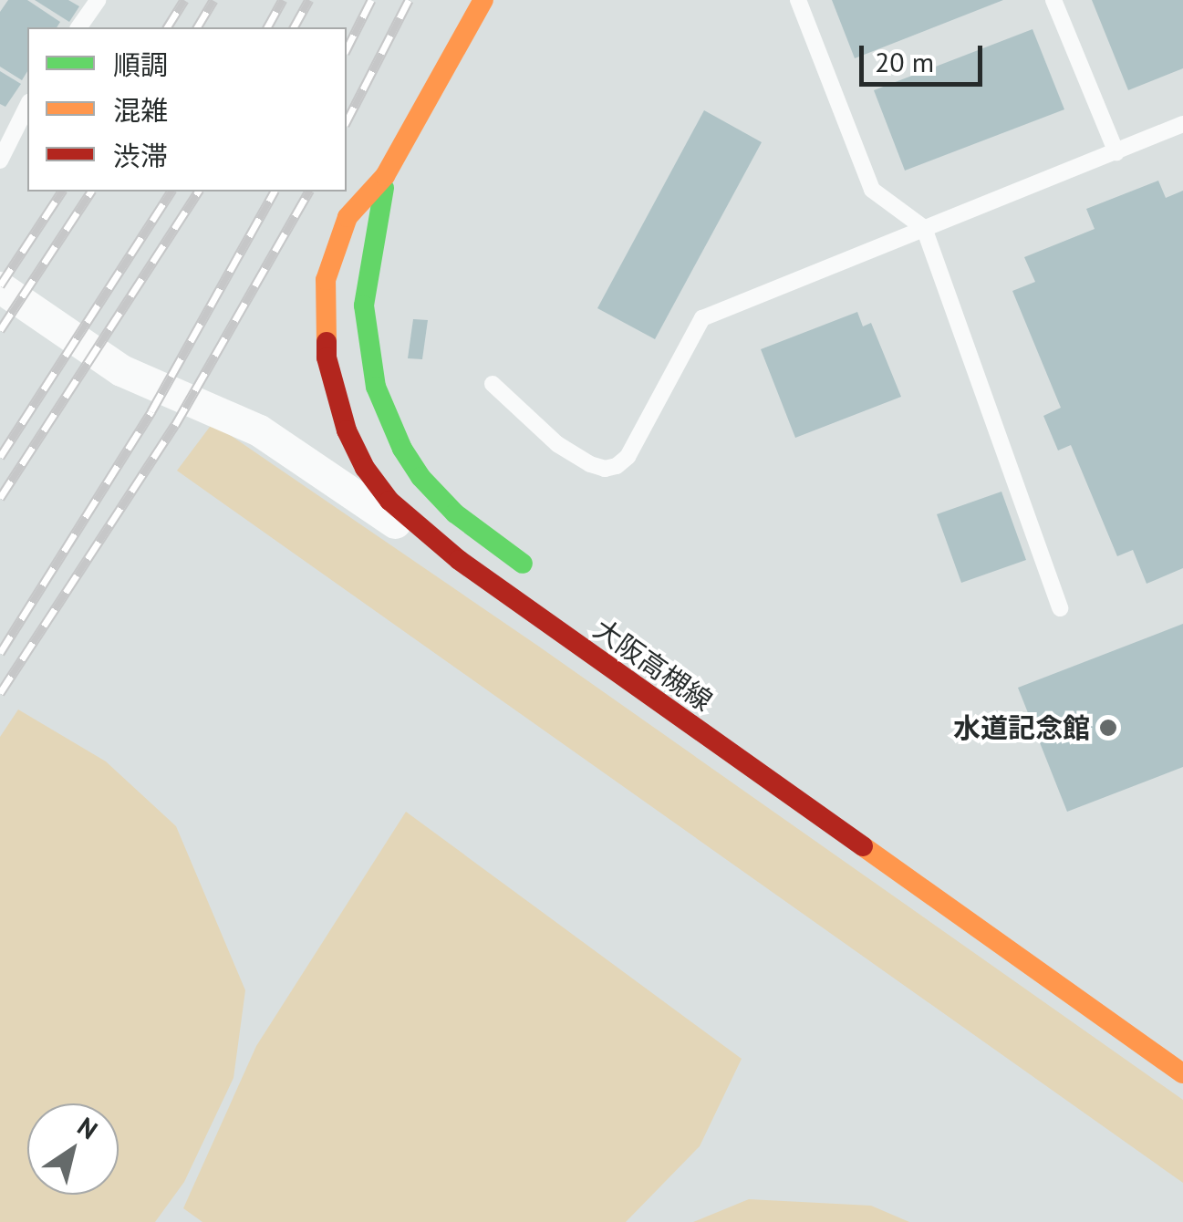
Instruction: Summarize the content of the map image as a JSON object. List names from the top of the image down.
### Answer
{
  "streets": {
    "main road": ["大阪高槻線"]
  },
  "places": ["水道記念館"],
  "legend": ["順調", "混雑", "渋滞"],
  "scale_bar": "20 m",
  "north": "top right"
}
